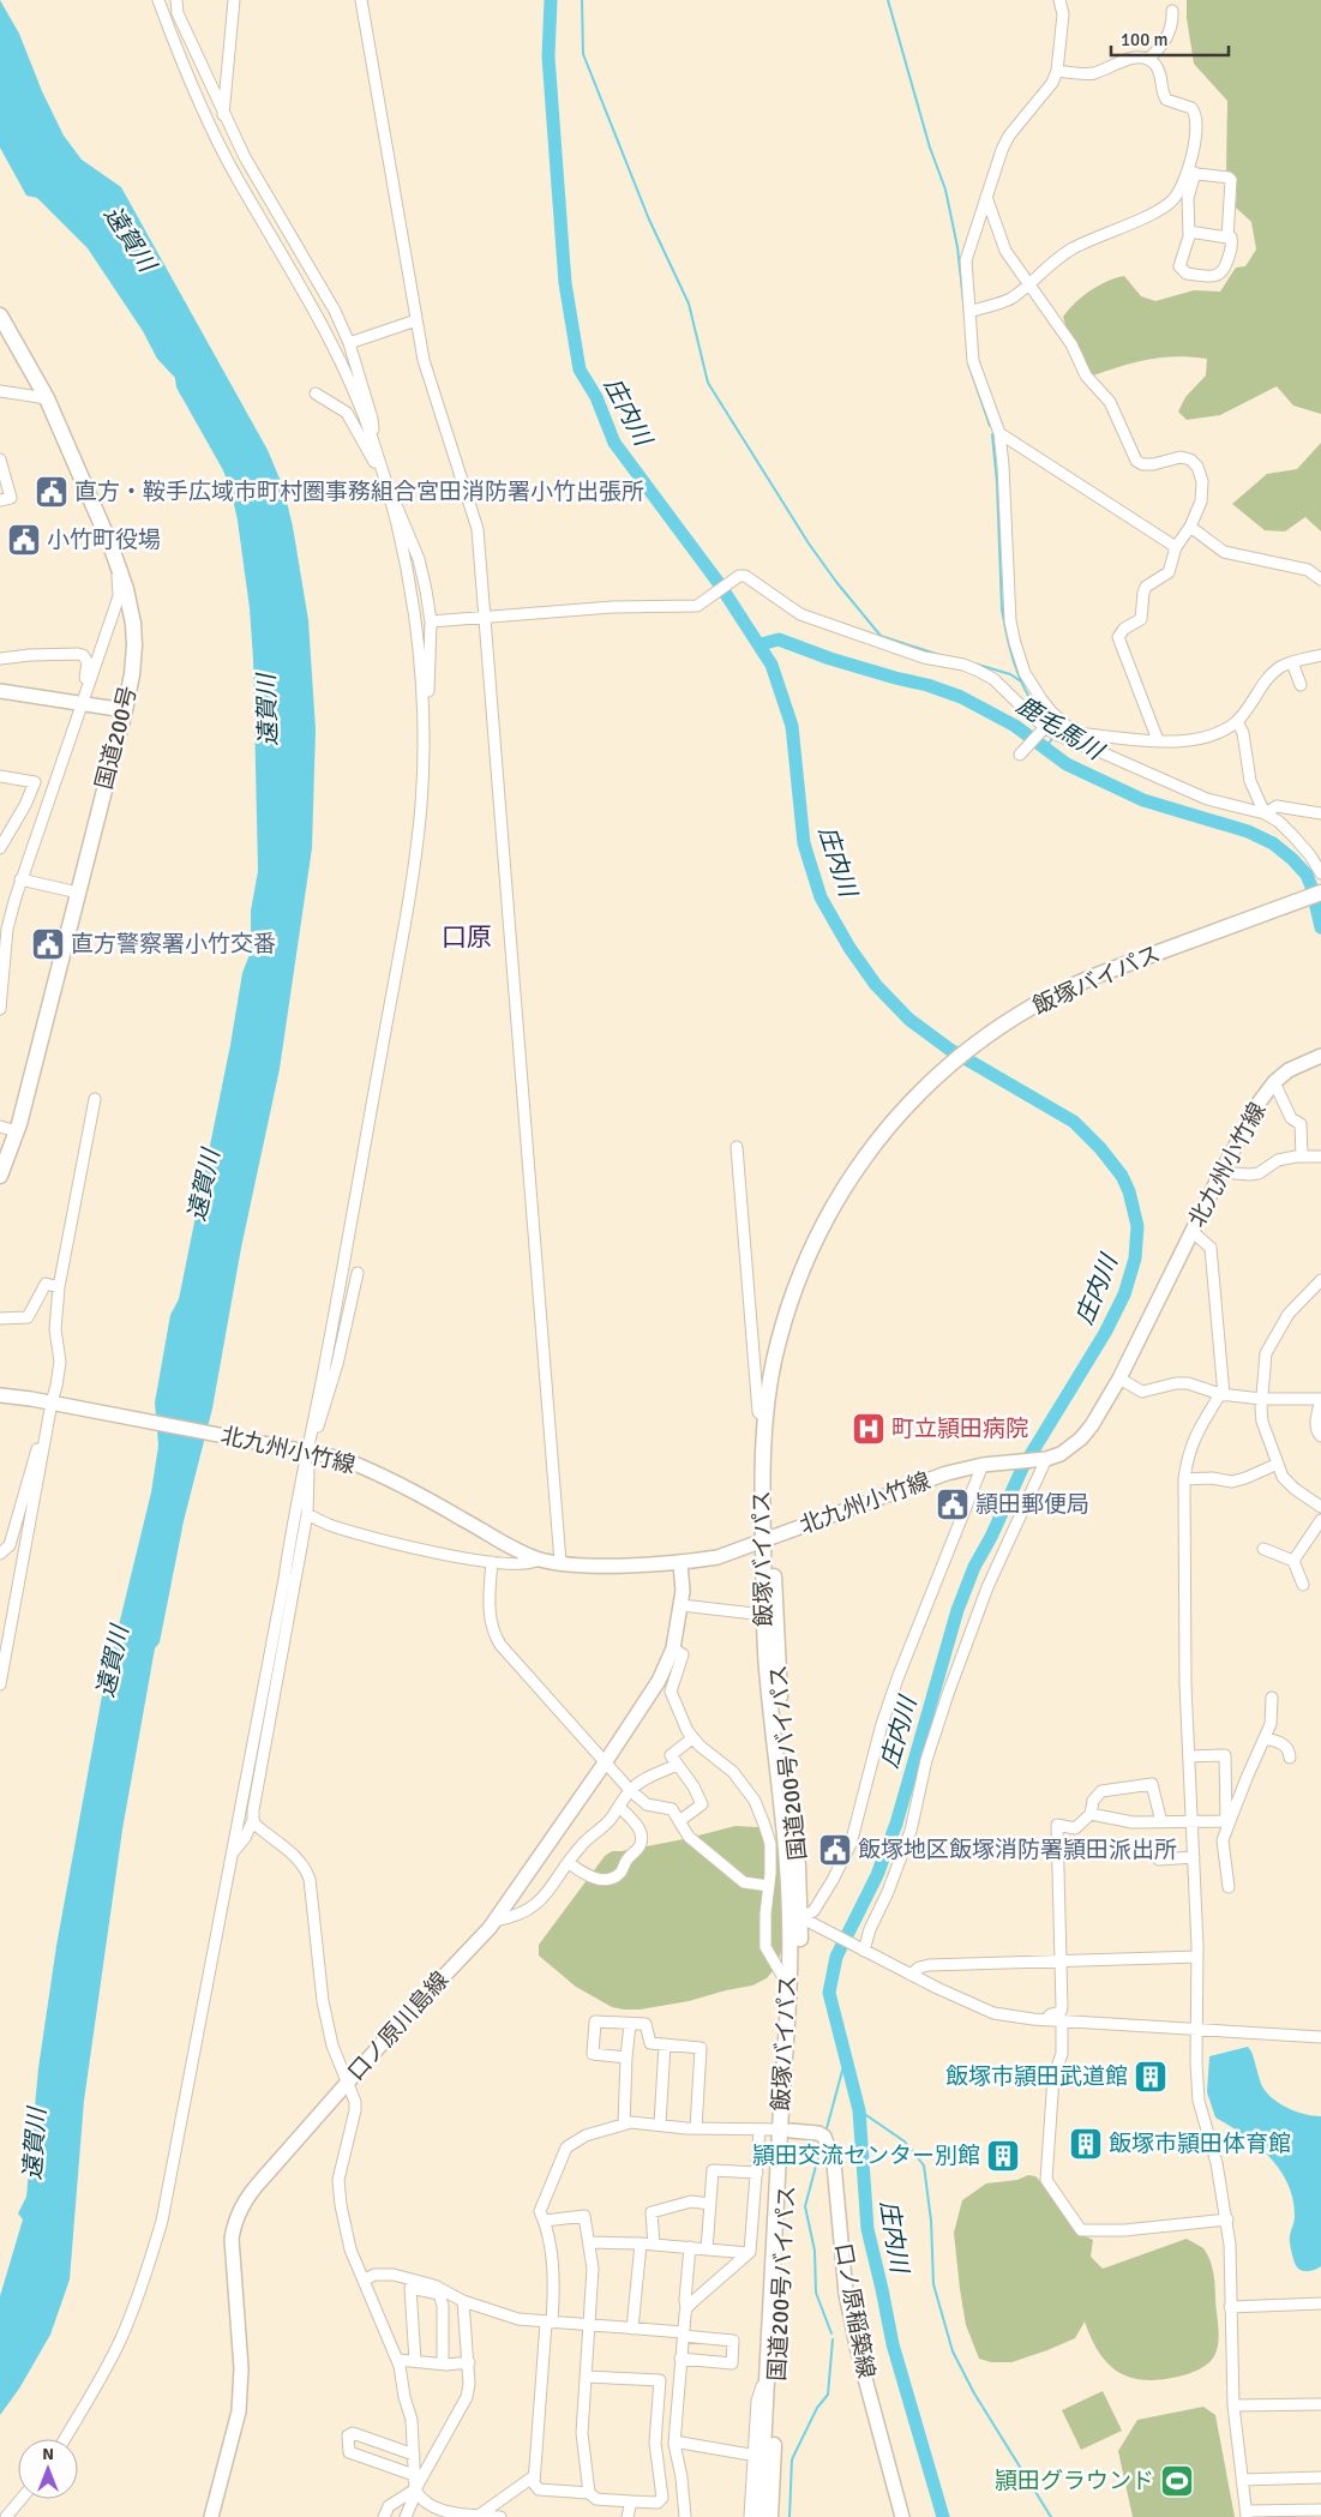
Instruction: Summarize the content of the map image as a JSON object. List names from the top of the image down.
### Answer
{
  "streets": {
    "highway": ["国道200号", "飯塚バイパス", "国道200号バイパス"],
    "main road": ["北九州小竹線", "口ノ原川島線", "口ノ原稲築線"]
  },
  "crossings": [
    ["飯塚バイパス", "北九州小竹線"],
    ["飯塚バイパス", "国道200号バイパス"],
    ["飯塚バイパス", "口ノ原稲築線"],
    ["北九州小竹線", "国道200号バイパス"],
    ["北九州小竹線", "口ノ原川島線"],
    ["国道200号バイパス", "口ノ原稲築線"]
  ],
  "districts": ["口原"],
  "water": ["遠賀川", "庄内川", "鹿毛馬川"],
  "places": {
    "public building": [
      "直方・鞍手広域市町村圏事務組合宮田消防署小竹出張所",
      "小竹町役場",
      "直方警察署小竹交番",
      "頴田郵便局",
      "飯塚地区飯塚消防署頴田派出所"
    ],
    "hospital": ["町立頴田病院"],
    "building": ["飯塚市頴田武道館", "飯塚市頴田体育館", "頴田交流センター別館"],
    "sports": ["頴田グラウンド"]
  },
  "scale_bar": "100 m",
  "north": "top"
}
